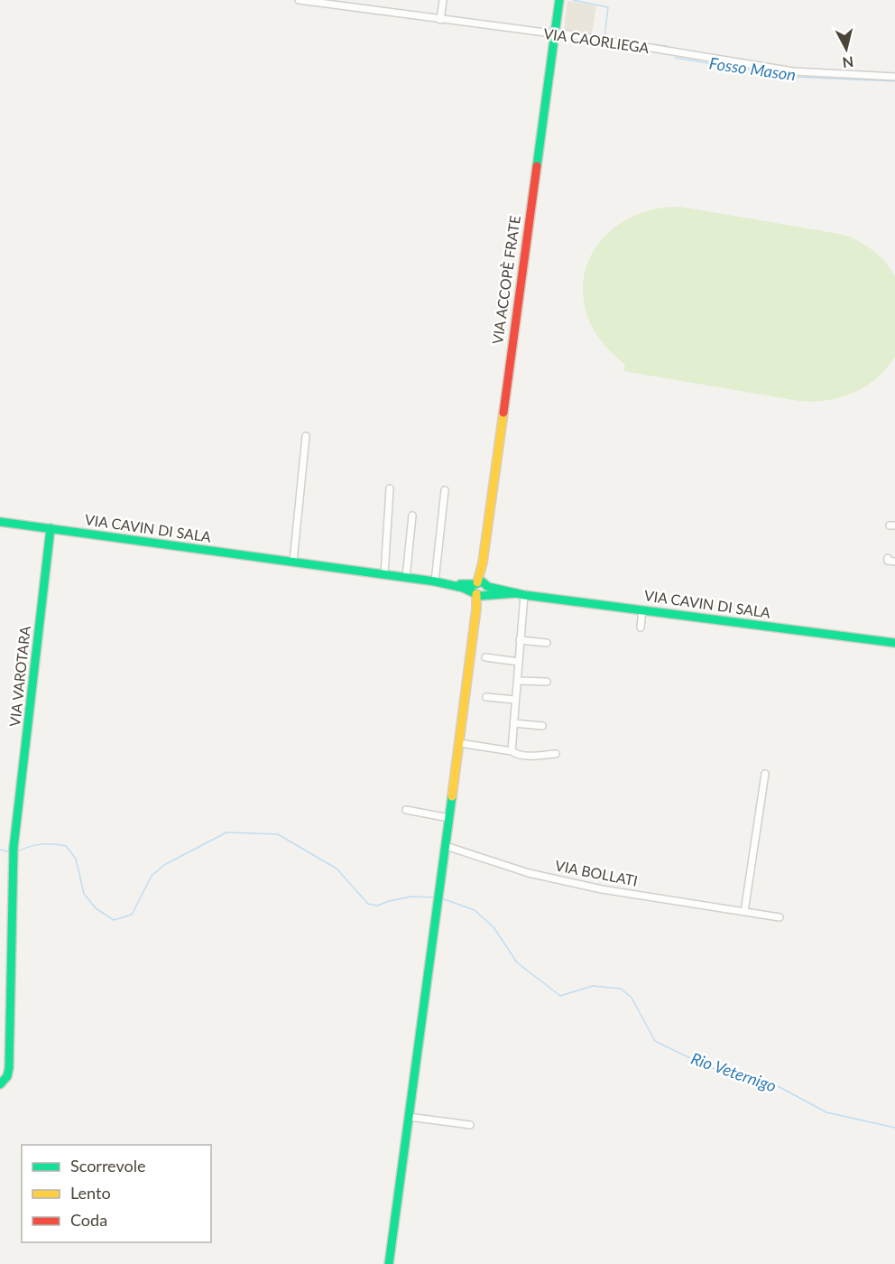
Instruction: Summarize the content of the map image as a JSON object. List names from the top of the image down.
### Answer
{
  "streets": {
    "main road": ["VIA ACCOPÈ FRATE", "VIA CAVIN DI SALA", "VIA VAROTARA"],
    "street": ["VIA CAORLIEGA", "VIA BOLLATI"]
  },
  "crossings": [
    ["VIA CAORLIEGA", "VIA ACCOPÈ FRATE"],
    ["VIA ACCOPÈ FRATE", "VIA CAVIN DI SALA"],
    ["VIA CAVIN DI SALA", "VIA VAROTARA"]
  ],
  "water": ["Fosso Mason", "Rio Veternigo"],
  "legend": ["Scorrevole", "Lento", "Coda"],
  "north": "bottom"
}
